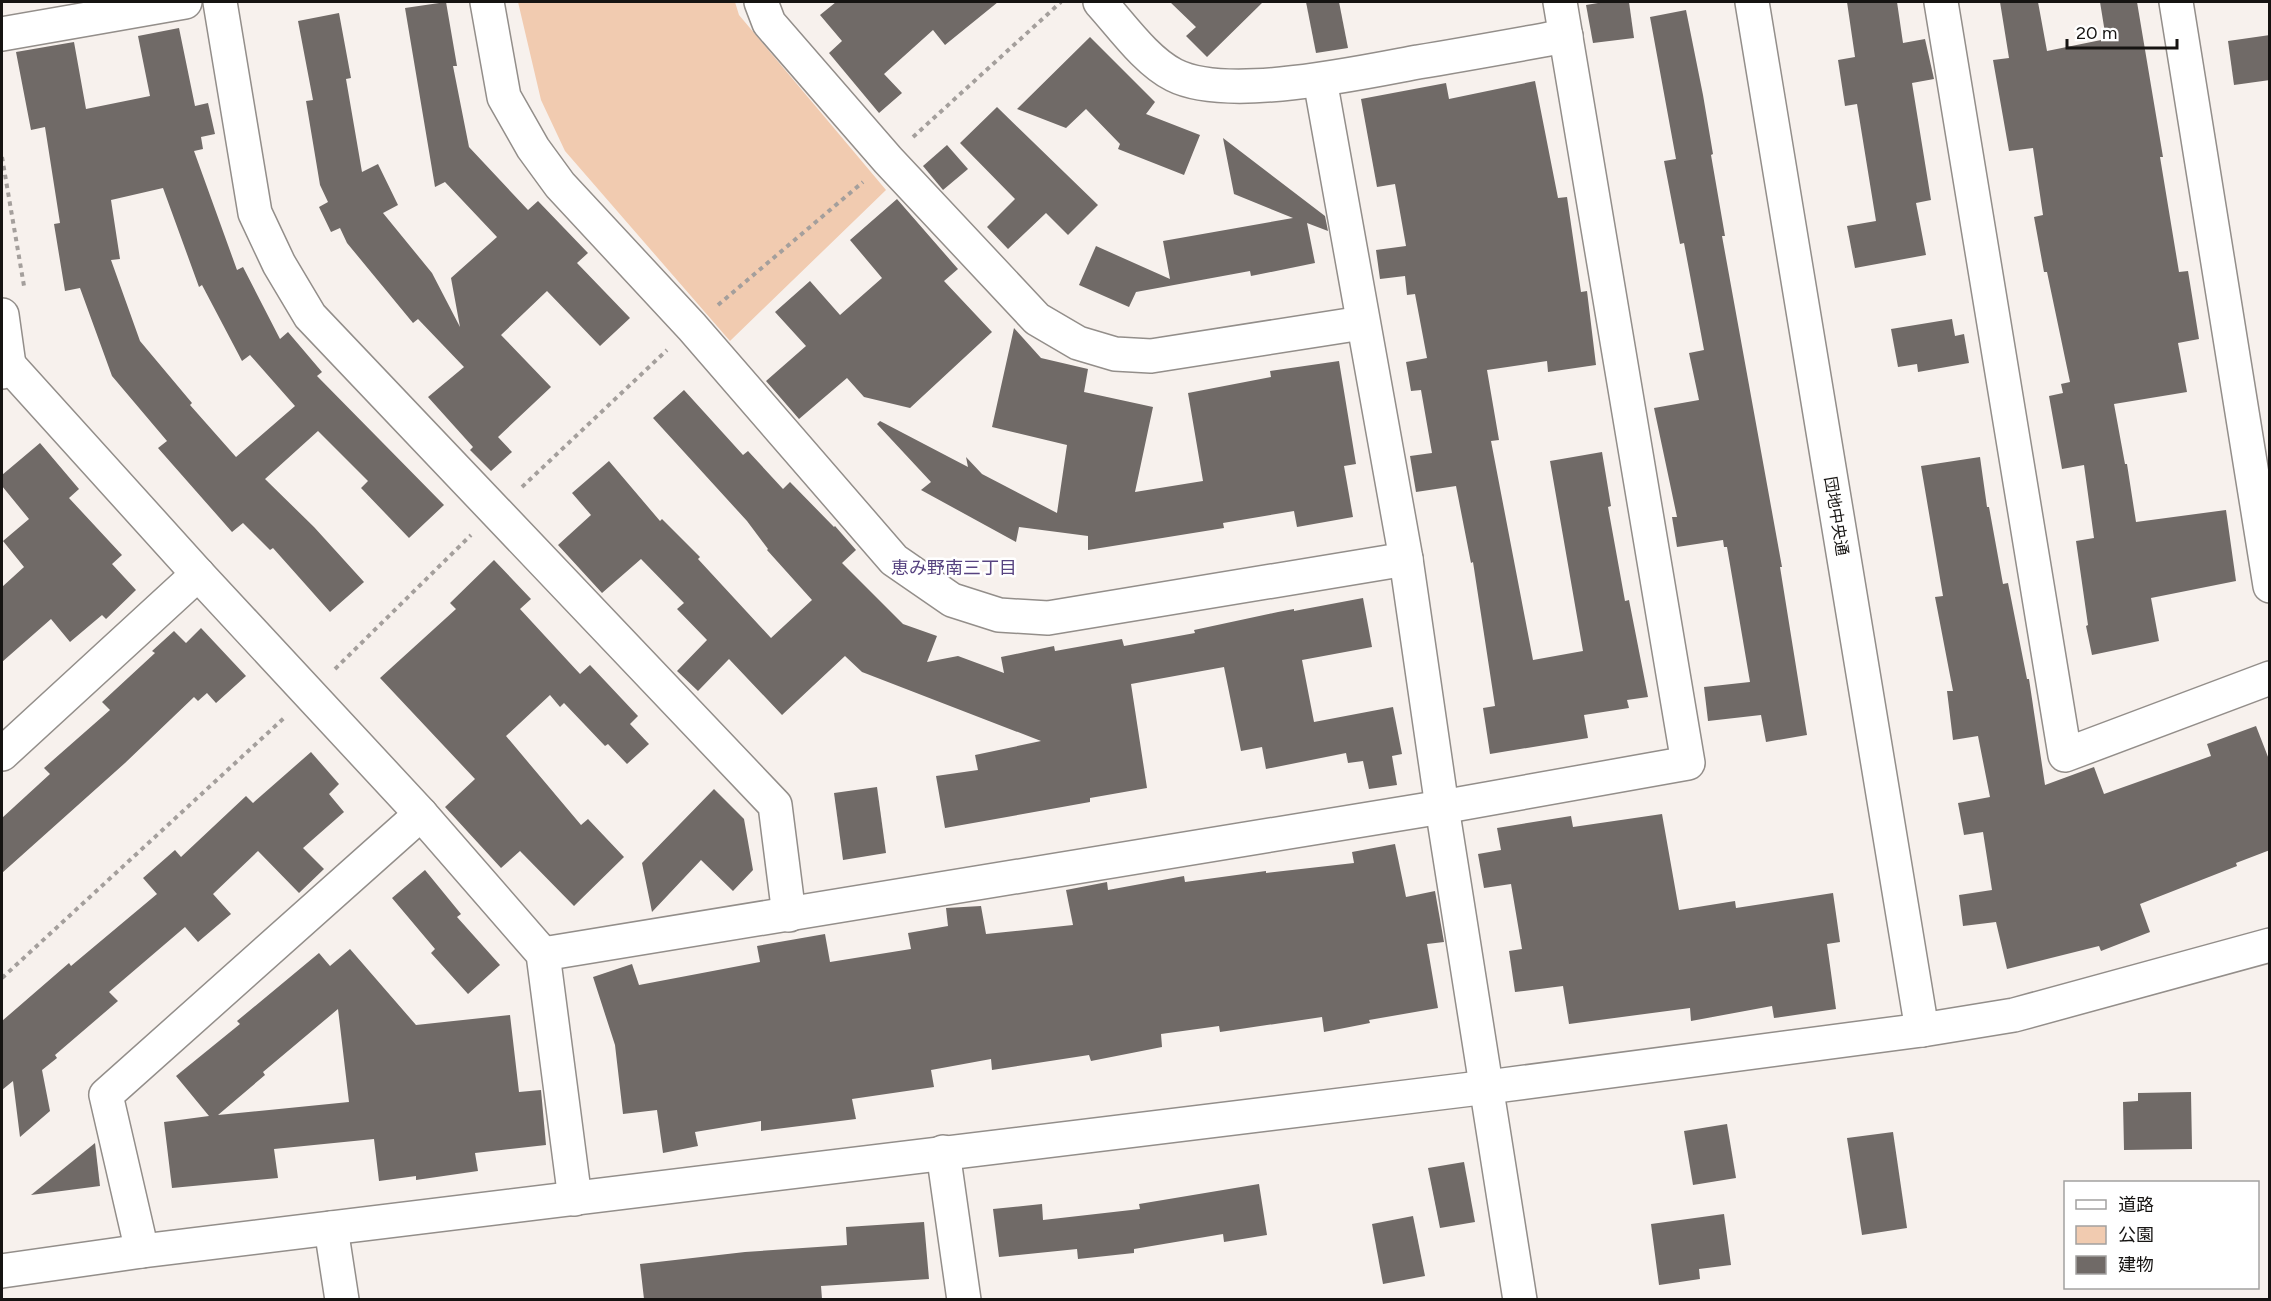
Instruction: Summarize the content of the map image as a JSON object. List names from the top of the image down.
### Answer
{
  "streets": {
    "street": ["団地中央通"]
  },
  "districts": ["恵み野南三丁目"],
  "legend": ["道路", "公園", "建物"],
  "scale_bar": "20 m"
}
